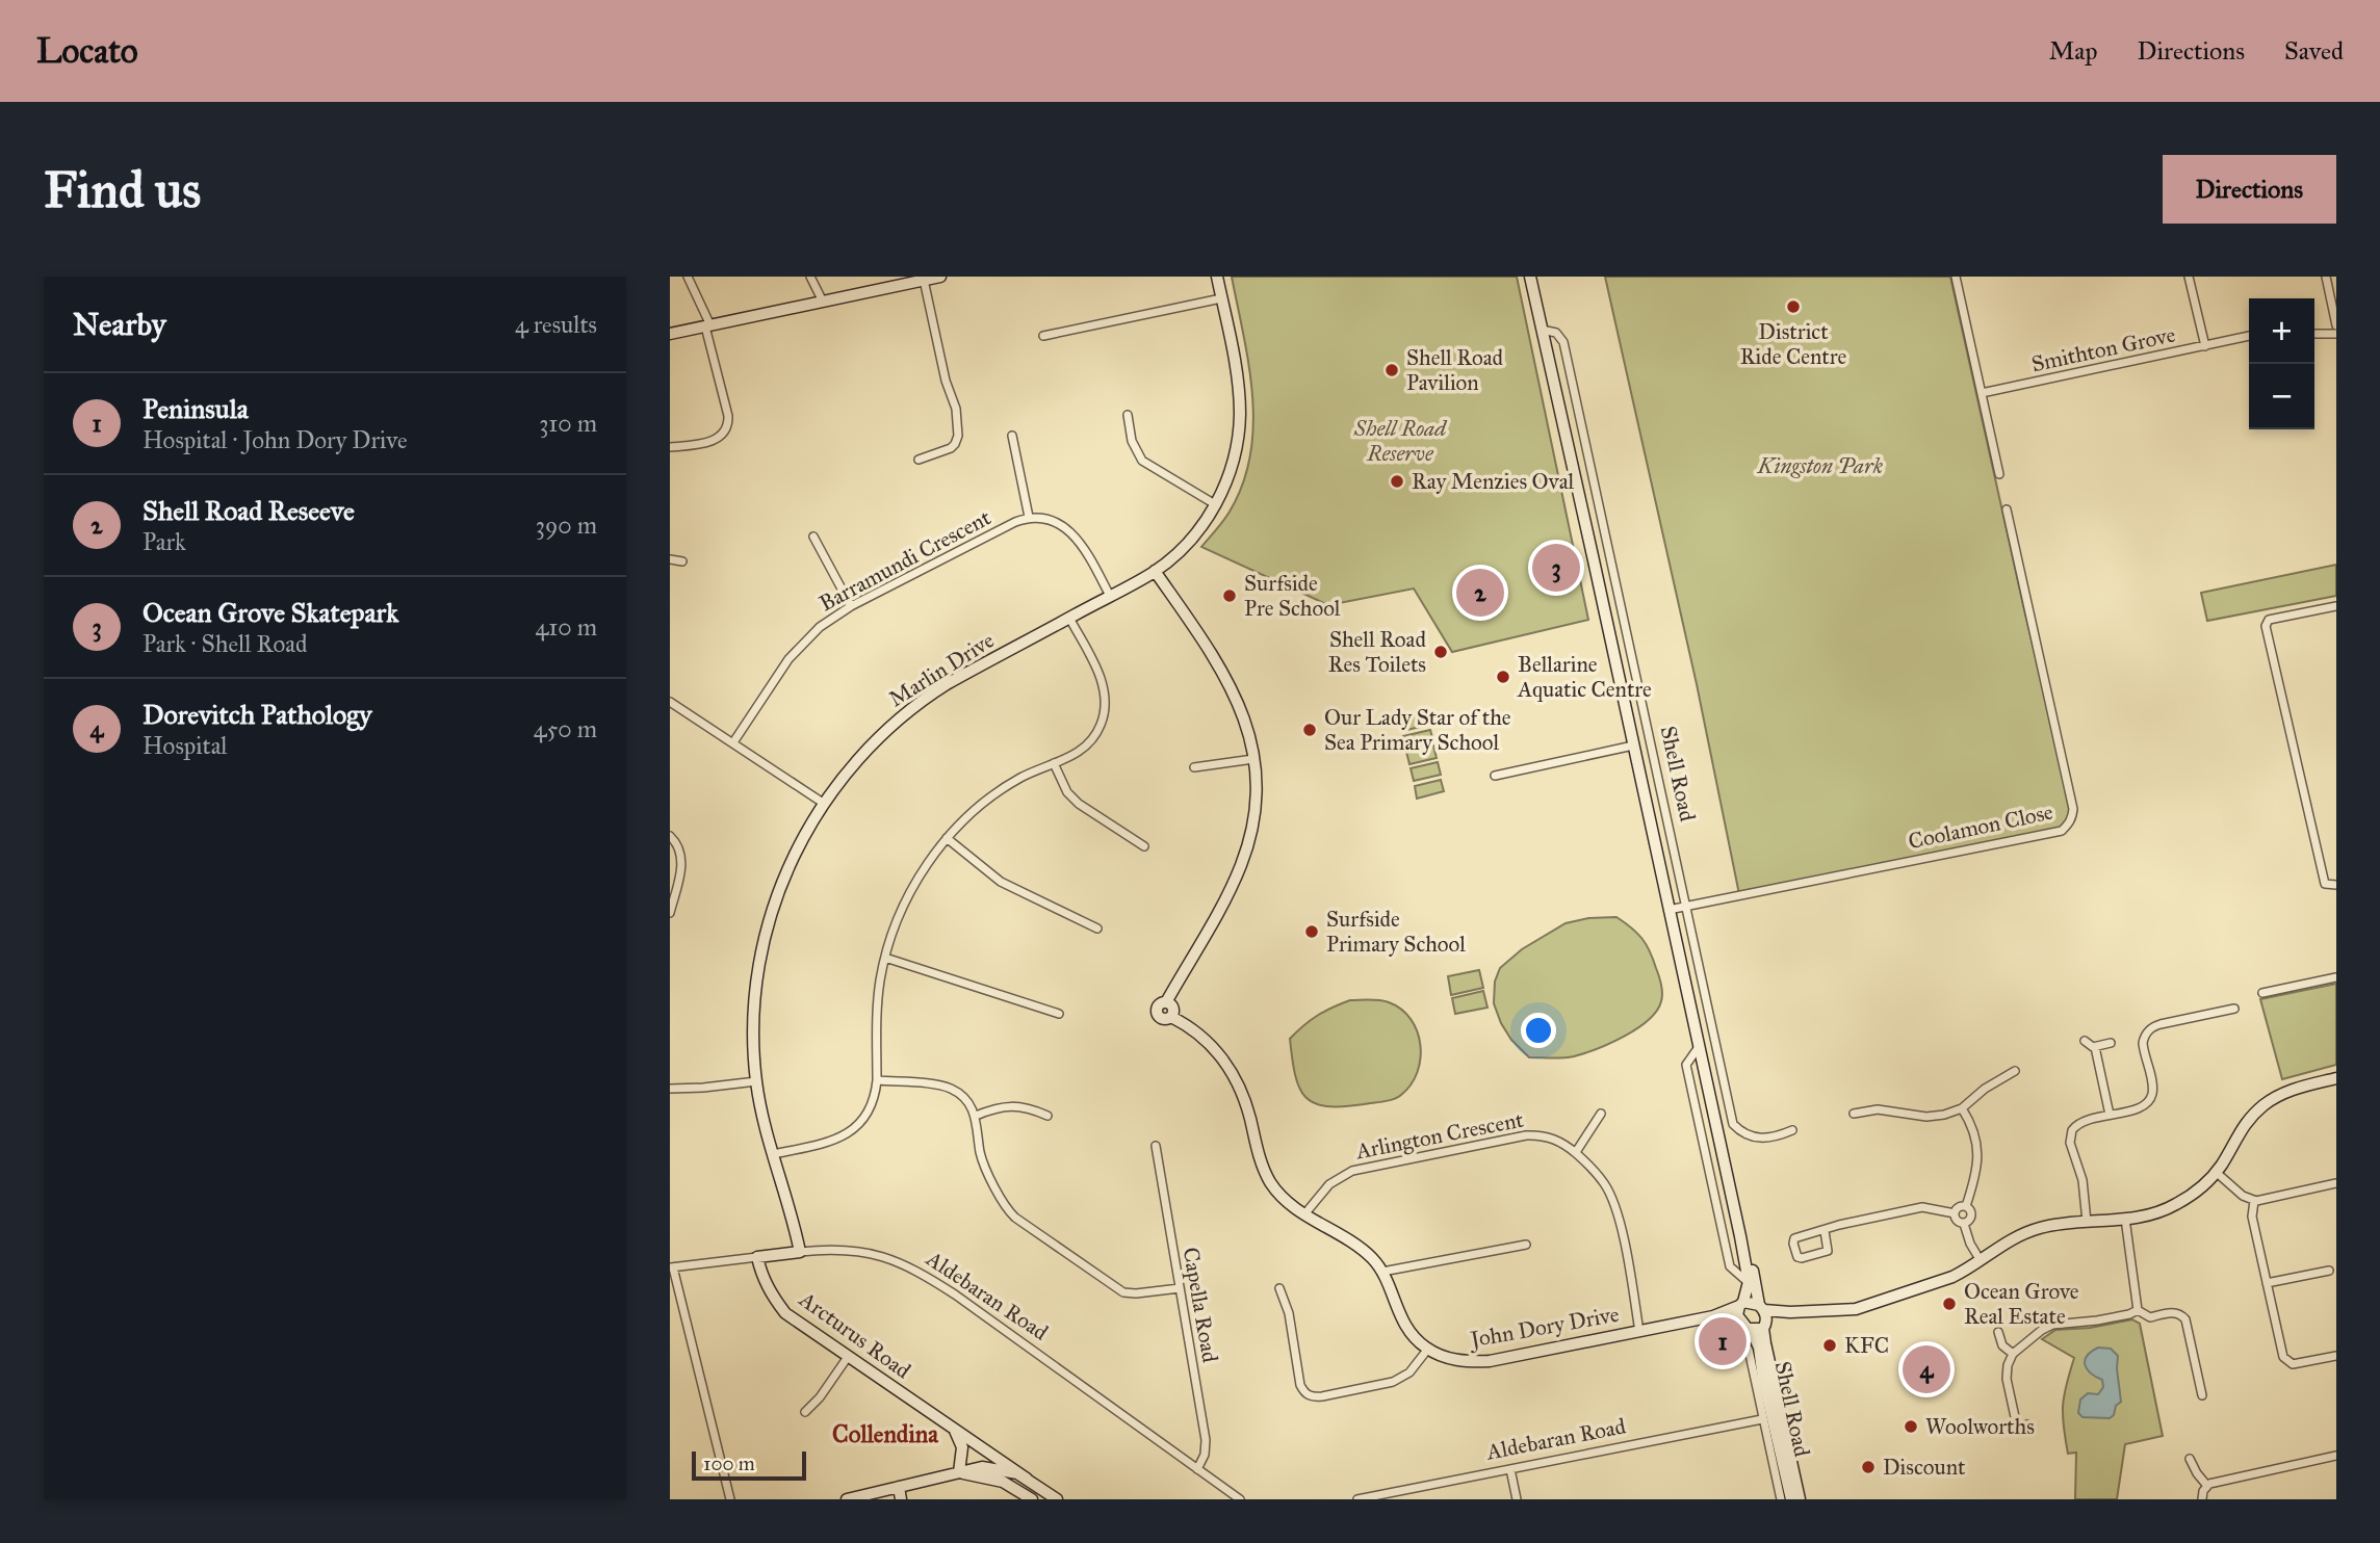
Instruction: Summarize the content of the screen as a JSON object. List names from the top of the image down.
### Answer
{
  "streets": {
    "street": [
      "Smithton Grove",
      "Barramundi Crescent",
      "Marlin Drive",
      "Shell Road",
      "Coolamon Close",
      "Arlington Crescent",
      "Aldebaran Road",
      "Capella Road",
      "John Dory Drive",
      "Arcturus Road"
    ]
  },
  "crossings": [
    ["Marlin Drive", "Aldebaran Road"],
    ["Shell Road", "Coolamon Close"],
    ["Shell Road", "Aldebaran Road"],
    ["Shell Road", "John Dory Drive"],
    ["Arlington Crescent", "John Dory Drive"],
    ["Aldebaran Road", "Capella Road"],
    ["Aldebaran Road", "Arcturus Road"]
  ],
  "districts": ["Collendina"],
  "parks": ["Shell Road Reserve", "Kingston Park"],
  "places": [
    "District Ride Centre",
    "Shell Road Pavilion",
    "Ray Menzies Oval",
    "Surfside Pre School",
    "Shell Road Res Toilets",
    "Bellarine Aquatic Centre",
    "Our Lady Star of the Sea Primary School",
    "Surfside Primary School",
    "Ocean Grove Real Estate",
    "KFC",
    "Woolworths",
    "Discount"
  ],
  "scale_bar": "100 m",
  "page": {
    "header": "Locato",
    "nav": ["Map", "Directions", "Saved"],
    "buttons": "Directions",
    "title": "Find us",
    "heading": ["Nearby", "4 results"],
    "map_buttons": ["+", "−"],
    "list": [
      {
        "mark": "1",
        "name": "Peninsula",
        "note": "Hospital · John Dory Drive",
        "value": "310 m"
      },
      {
        "mark": "2",
        "name": "Shell Road Reseeve",
        "note": "Park",
        "value": "390 m"
      },
      {
        "mark": "3",
        "name": "Ocean Grove Skatepark",
        "note": "Park · Shell Road",
        "value": "410 m"
      },
      {
        "mark": "4",
        "name": "Dorevitch Pathology",
        "note": "Hospital",
        "value": "450 m"
      }
    ],
    "pins": [
      "3",
      "2",
      "1",
      "4"
    ],
    "scale": "100 m"
  }
}
